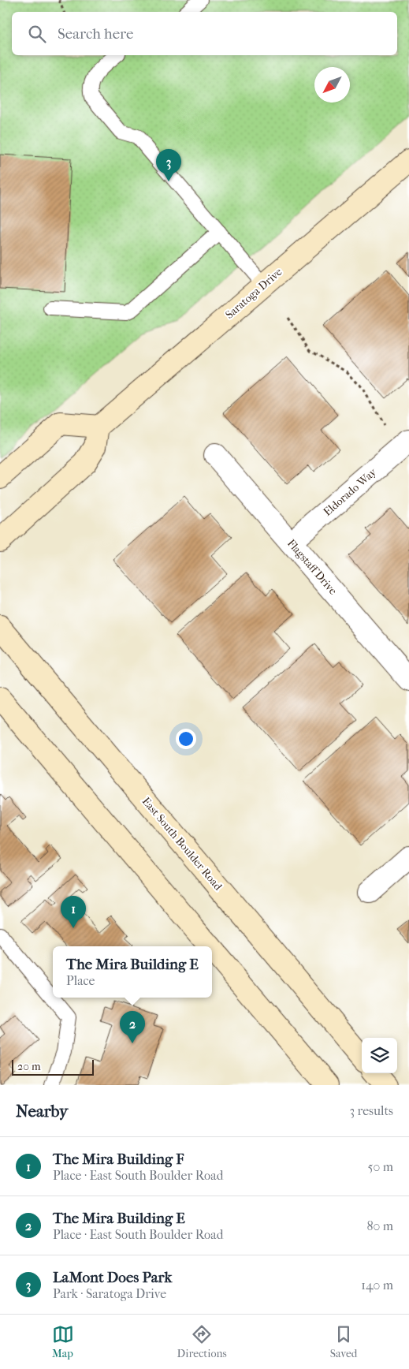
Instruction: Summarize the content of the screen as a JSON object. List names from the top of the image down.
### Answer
{
  "streets": {
    "main road": ["Saratoga Drive", "East South Boulder Road"],
    "street": ["Eldorado Way", "Flagstaff Drive"]
  },
  "crossings": [
    ["Eldorado Way", "Flagstaff Drive"]
  ],
  "scale_bar": "20 m",
  "north": "bottom left",
  "page": {
    "search": "Search here",
    "pins": ["3", "1", "2"],
    "popup": ["The Mira Building E", "Place"],
    "scale": "20 m",
    "heading": ["Nearby", "3 results"],
    "list": [
      {
        "mark": "1",
        "name": "The Mira Building F",
        "note": "Place · East South Boulder Road",
        "value": "50 m"
      },
      {
        "mark": "2",
        "name": "The Mira Building E",
        "note": "Place · East South Boulder Road",
        "value": "80 m"
      },
      {
        "mark": "3",
        "name": "LaMont Does Park",
        "note": "Park · Saratoga Drive",
        "value": "140 m"
      }
    ],
    "nav": ["Map", "Directions", "Saved"]
  }
}
